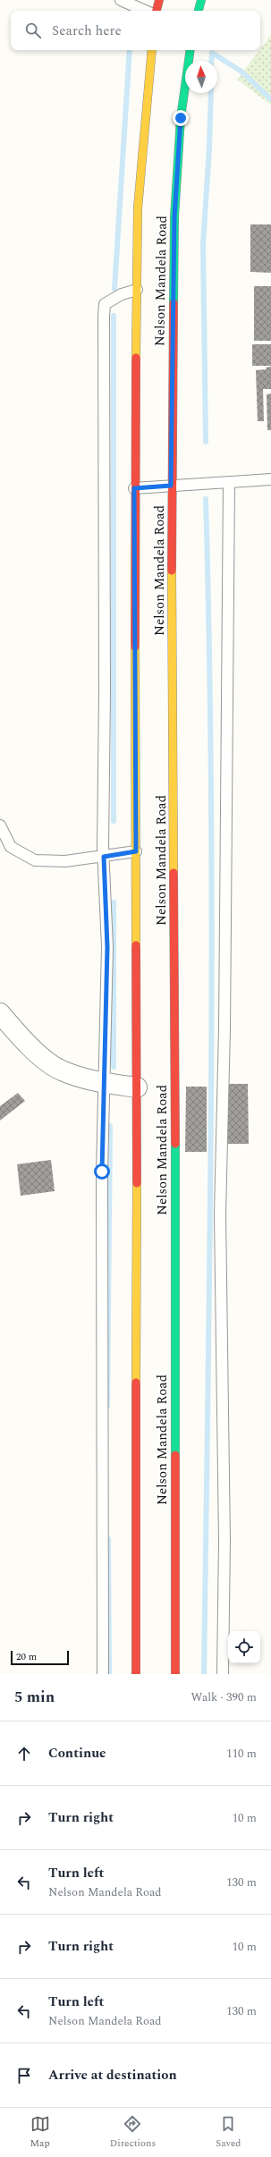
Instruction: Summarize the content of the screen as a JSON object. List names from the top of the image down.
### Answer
{
  "streets": {
    "main road": ["Nelson Mandela Road"]
  },
  "scale_bar": "20 m",
  "north": "top",
  "page": {
    "search": "Search here",
    "scale": "20 m",
    "heading": ["5 min", "Walk · 390 m"],
    "list": [
      ["Continue", "110 m"],
      ["Turn right", "10 m"],
      ["Turn left", "Nelson Mandela Road", "130 m"],
      ["Turn right", "10 m"],
      ["Turn left", "Nelson Mandela Road", "130 m"],
      "Arrive at destination"
    ],
    "nav": ["Map", "Directions", "Saved"]
  }
}
